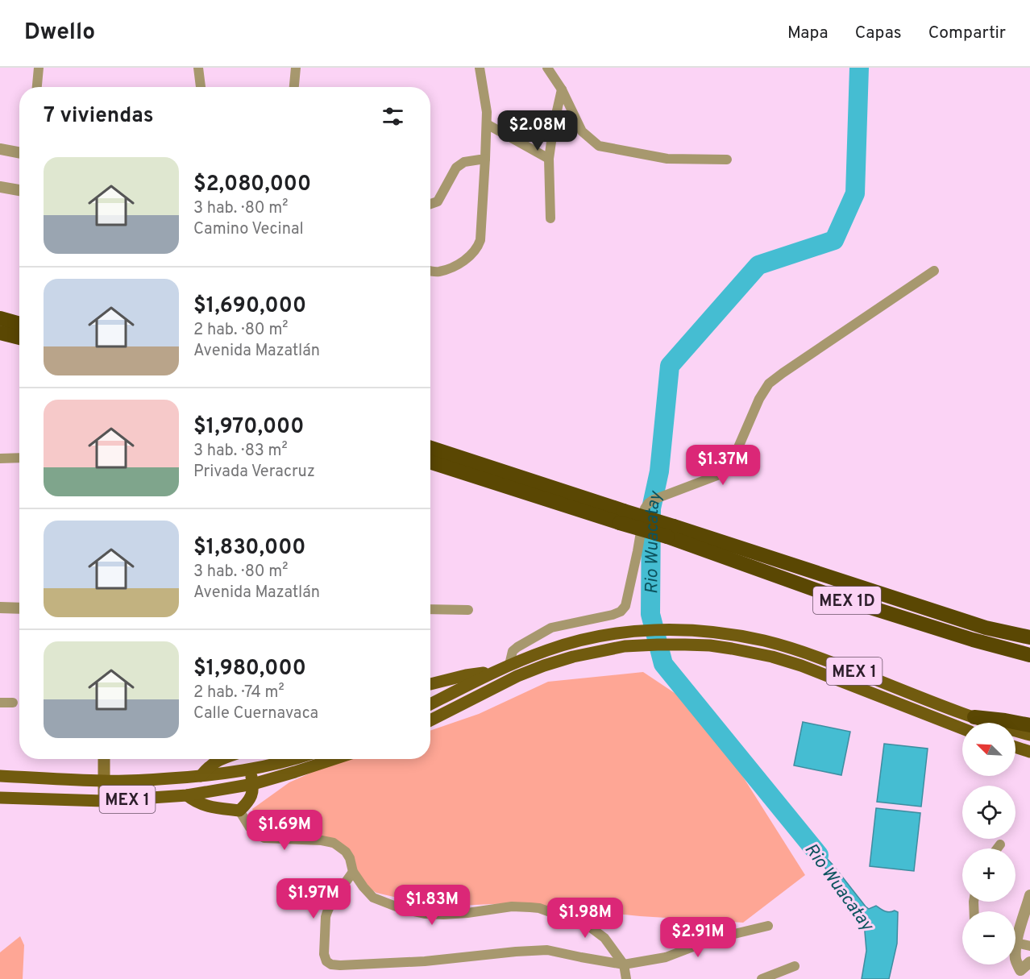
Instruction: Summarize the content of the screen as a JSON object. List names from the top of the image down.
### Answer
{
  "streets": {
    "highway": ["MEX 1D"],
    "main road": ["MEX 1"]
  },
  "water": ["Rio Wuacatay"],
  "north": "top left",
  "page": {
    "header": "Dwello",
    "nav": ["Mapa", "Capas", "Compartir"],
    "heading": "7 viviendas",
    "price": [
      "$2.08M",
      "$1.37M",
      "$1.69M",
      "$1.97M",
      "$1.83M",
      "$1.98M",
      "$2.91M"
    ],
    "list": [
      {
        "name": "$2,080,000",
        "note": "3 hab. · 80 m² · Camino Vecinal"
      },
      {
        "name": "$1,690,000",
        "note": "2 hab. · 80 m² · Avenida Mazatlán"
      },
      {
        "name": "$1,970,000",
        "note": "3 hab. · 83 m² · Privada Veracruz"
      },
      {
        "name": "$1,830,000",
        "note": "3 hab. · 80 m² · Avenida Mazatlán"
      },
      {
        "name": "$1,980,000",
        "note": "2 hab. · 74 m² · Calle Cuernavaca"
      }
    ],
    "map_buttons": ["+", "−"]
  }
}
